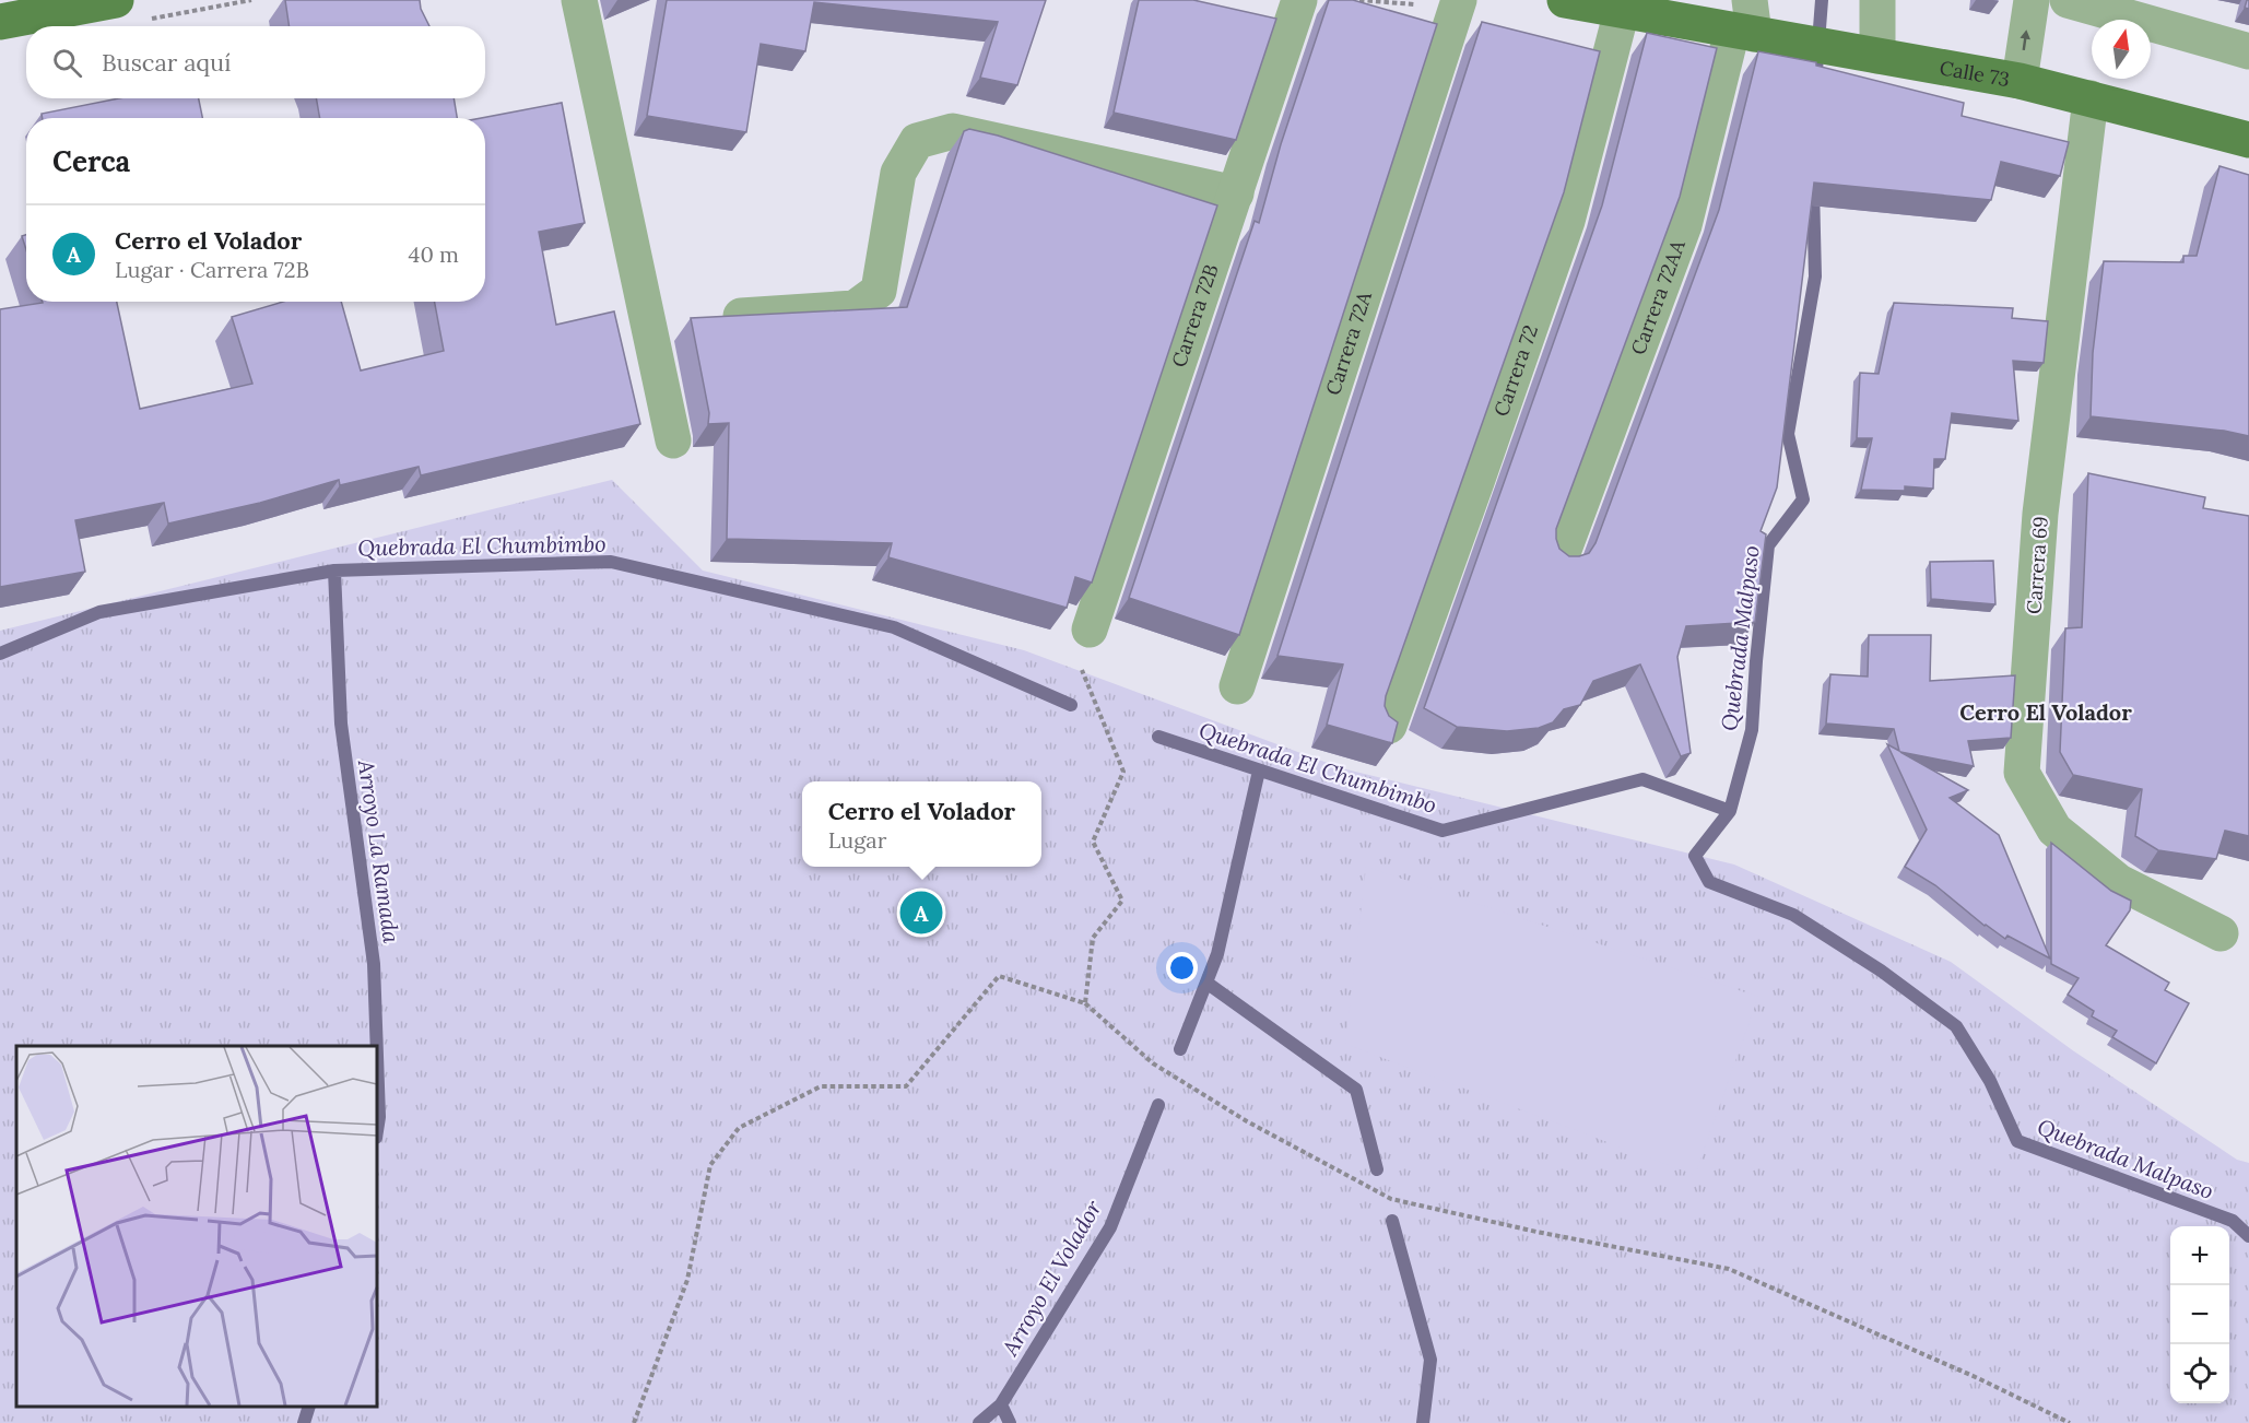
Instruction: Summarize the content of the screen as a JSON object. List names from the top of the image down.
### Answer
{
  "streets": {
    "main road": ["Calle 73"],
    "street": [
      "Carrera 72AA",
      "Carrera 72B",
      "Carrera 72A",
      "Carrera 72",
      "Carrera 69"
    ]
  },
  "crossings": [
    ["Calle 73", "Carrera 72AA"],
    ["Calle 73", "Carrera 72"],
    ["Calle 73", "Carrera 69"]
  ],
  "districts": ["Cerro El Volador"],
  "water": [
    "Quebrada El Chumbimbo",
    "Quebrada Malpaso",
    "Arroyo La Ramada",
    "Arroyo El Volador"
  ],
  "north": "top",
  "page": {
    "search": "Buscar aquí",
    "heading": "Cerca",
    "list": [
      {
        "mark": "A",
        "name": "Cerro el Volador",
        "note": "Lugar · Carrera 72B",
        "value": "40 m"
      }
    ],
    "popup": ["Cerro el Volador", "Lugar"],
    "pins": "A",
    "map_buttons": ["+", "−"]
  }
}
